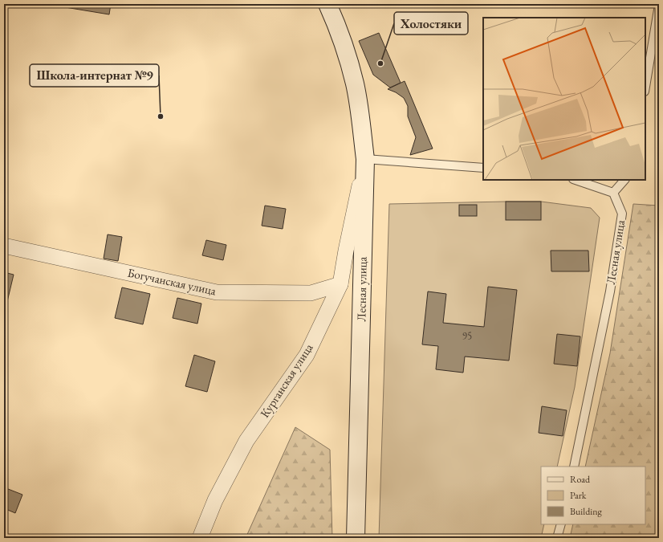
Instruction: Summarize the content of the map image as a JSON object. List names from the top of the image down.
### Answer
{
  "streets": {
    "main road": ["Лесная улица"],
    "street": ["Богучанская улица", "Курганская улица"]
  },
  "crossings": [
    ["Лесная улица", "Курганская улица"],
    ["Богучанская улица", "Курганская улица"]
  ],
  "places": ["Холостяки", "Школа-интернат №9"],
  "house_numbers": ["95"],
  "legend": ["Road", "Park", "Building"]
}
